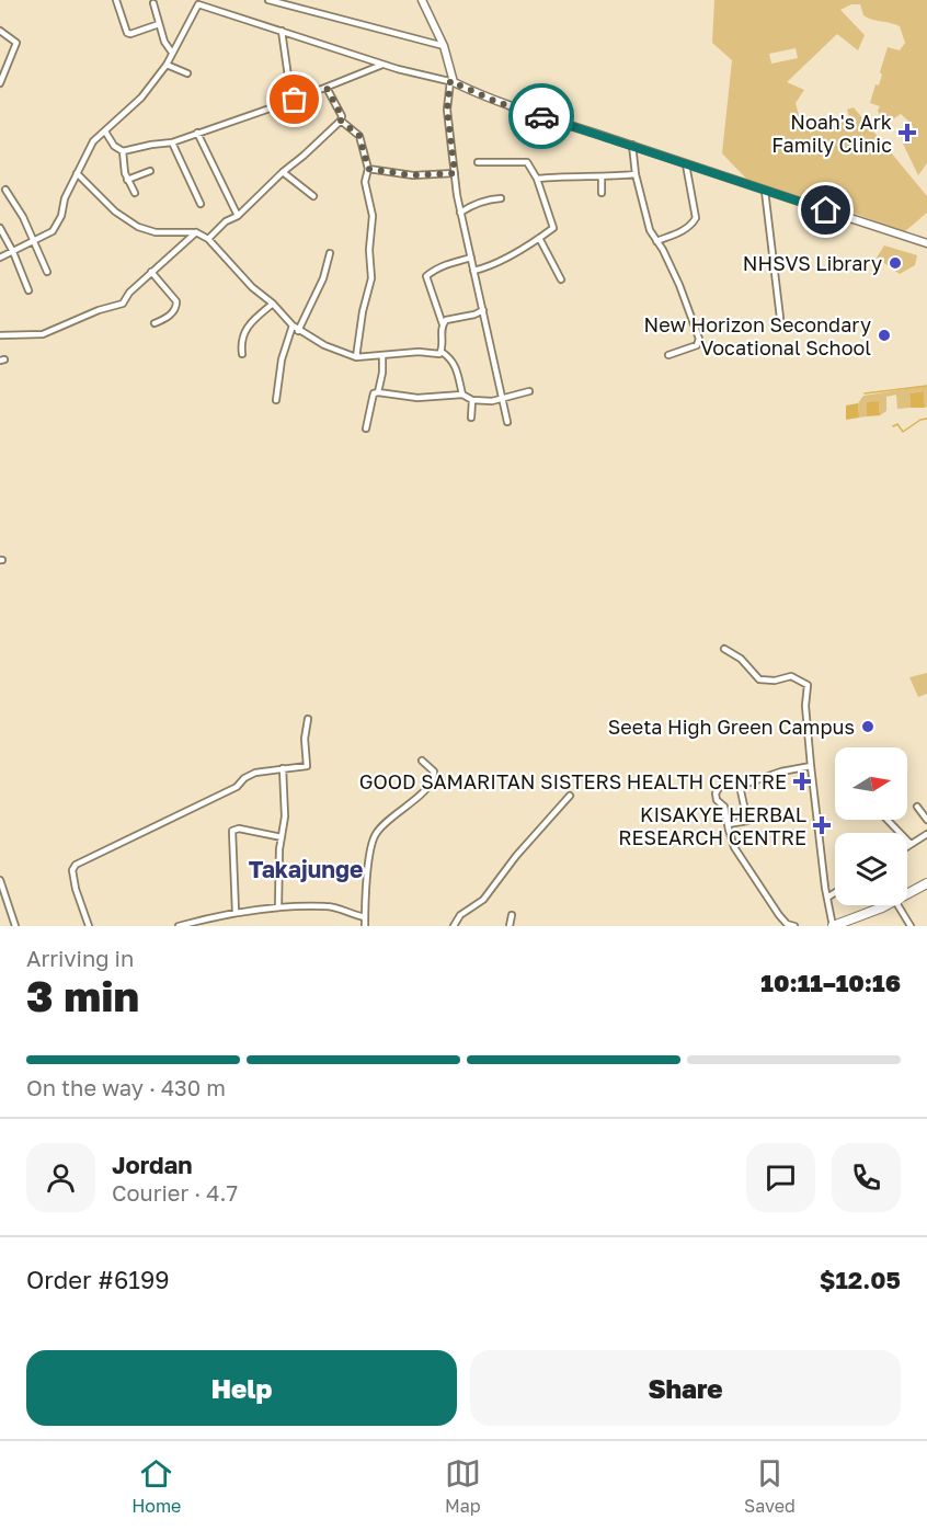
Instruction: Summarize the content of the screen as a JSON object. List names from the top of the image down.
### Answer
{
  "districts": ["Takajunge"],
  "places": {
    "health": ["Noah's Ark Family Clinic", "GOOD SAMARITAN SISTERS HEALTH CENTRE", "KISAKYE HERBAL RESEARCH CENTRE"],
    "other": ["NHSVS Library", "New Horizon Secondary Vocational School", "Seeta High Green Campus"]
  },
  "north": "right",
  "page": {
    "heading": ["3 min", "Arriving in", "10:11–10:16"],
    "panel": [
      "Jordan",
      "Courier · 4.7",
      "Order #6199",
      "$12.05"
    ],
    "bar": "On the way · 430 m",
    "buttons": ["Help", "Share"],
    "tabs": ["Home", "Map", "Saved"]
  }
}
